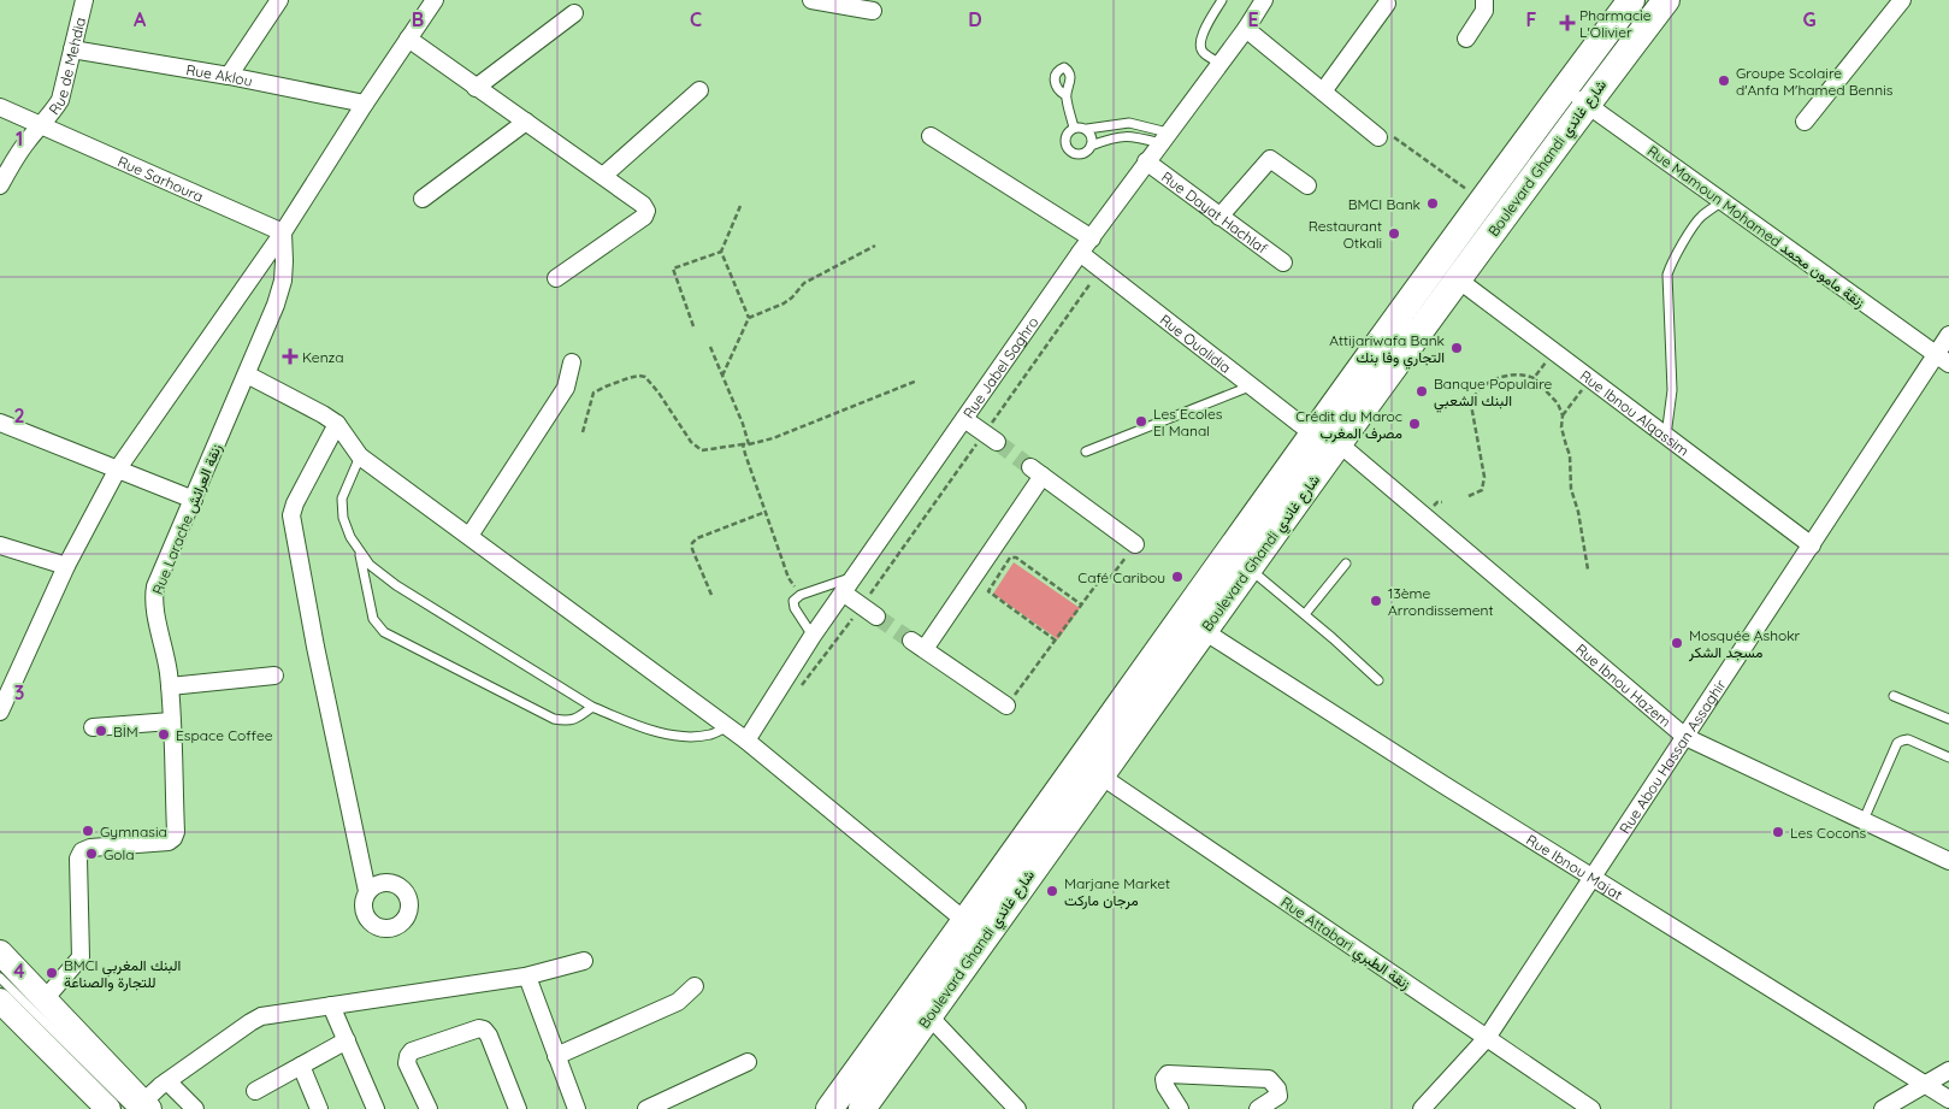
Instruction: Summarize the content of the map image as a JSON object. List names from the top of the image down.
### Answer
{
  "streets": {
    "main road": ["Boulevard Ghandi شارع غاندي"],
    "street": [
      "Rue de Mehdia",
      "Rue Aklou",
      "Rue Sarhoura",
      "Rue Dayat Hachlaf",
      "Rue Mamoun Mohamed زنقة مامون محمد",
      "Rue Oualidia",
      "Rue Jabel Saghro",
      "Rue Ibnou Alqassim",
      "Rue Larache زنقة العرائش",
      "Rue Ibnou Hazem",
      "Rue Abou Hassan Assaghir",
      "Rue Ibnou Majat",
      "Rue Attabari زنقة الطبري"
    ]
  },
  "crossings": [
    ["Rue de Mehdia", "Rue Aklou"],
    ["Rue de Mehdia", "Rue Sarhoura"],
    ["Boulevard Ghandi شارع غاندي", "Rue Mamoun Mohamed زنقة مامون محمد"],
    ["Boulevard Ghandi شارع غاندي", "Rue Oualidia"],
    ["Boulevard Ghandi شارع غاندي", "Rue Ibnou Alqassim"],
    ["Boulevard Ghandi شارع غاندي", "Rue Ibnou Hazem"],
    ["Boulevard Ghandi شارع غاندي", "Rue Ibnou Majat"],
    ["Boulevard Ghandi شارع غاندي", "Rue Attabari زنقة الطبري"],
    ["Rue Sarhoura", "Rue Larache زنقة العرائش"],
    ["Rue Dayat Hachlaf", "Rue Jabel Saghro"],
    ["Rue Mamoun Mohamed زنقة مامون محمد", "Rue Abou Hassan Assaghir"],
    ["Rue Oualidia", "Rue Jabel Saghro"],
    ["Rue Ibnou Alqassim", "Rue Abou Hassan Assaghir"],
    ["Rue Ibnou Hazem", "Rue Abou Hassan Assaghir"],
    ["Rue Abou Hassan Assaghir", "Rue Ibnou Majat"],
    ["Rue Abou Hassan Assaghir", "Rue Attabari زنقة الطبري"]
  ],
  "places": {
    "health": ["Pharmacie L'Olivier", "Kenza"],
    "other": [
      "Groupe Scolaire d'Anfa M'hamed Bennis",
      "BMCI Bank",
      "Restaurant Otkali",
      "Attijariwafa Bank التجاري وفا بنك",
      "Banque Populaire البنك الشعبي",
      "Les Ecoles El Manal",
      "Crédit du Maroc مصرف المغرب",
      "Café Caribou",
      "13ème Arrondissement",
      "Mosquée Ashokr مسجد الشكر",
      "BİM",
      "Espace Coffee",
      "Gymnasia",
      "Les Cocons",
      "Gola",
      "Marjane Market مرجان ماركت",
      "BMCI البنك المغربي للتجارة والصناعة"
    ]
  },
  "grid": {
    "columns": [
      "A",
      "B",
      "C",
      "D",
      "E",
      "F",
      "G"
    ],
    "rows": [
      "1",
      "2",
      "3",
      "4"
    ]
  }
}
